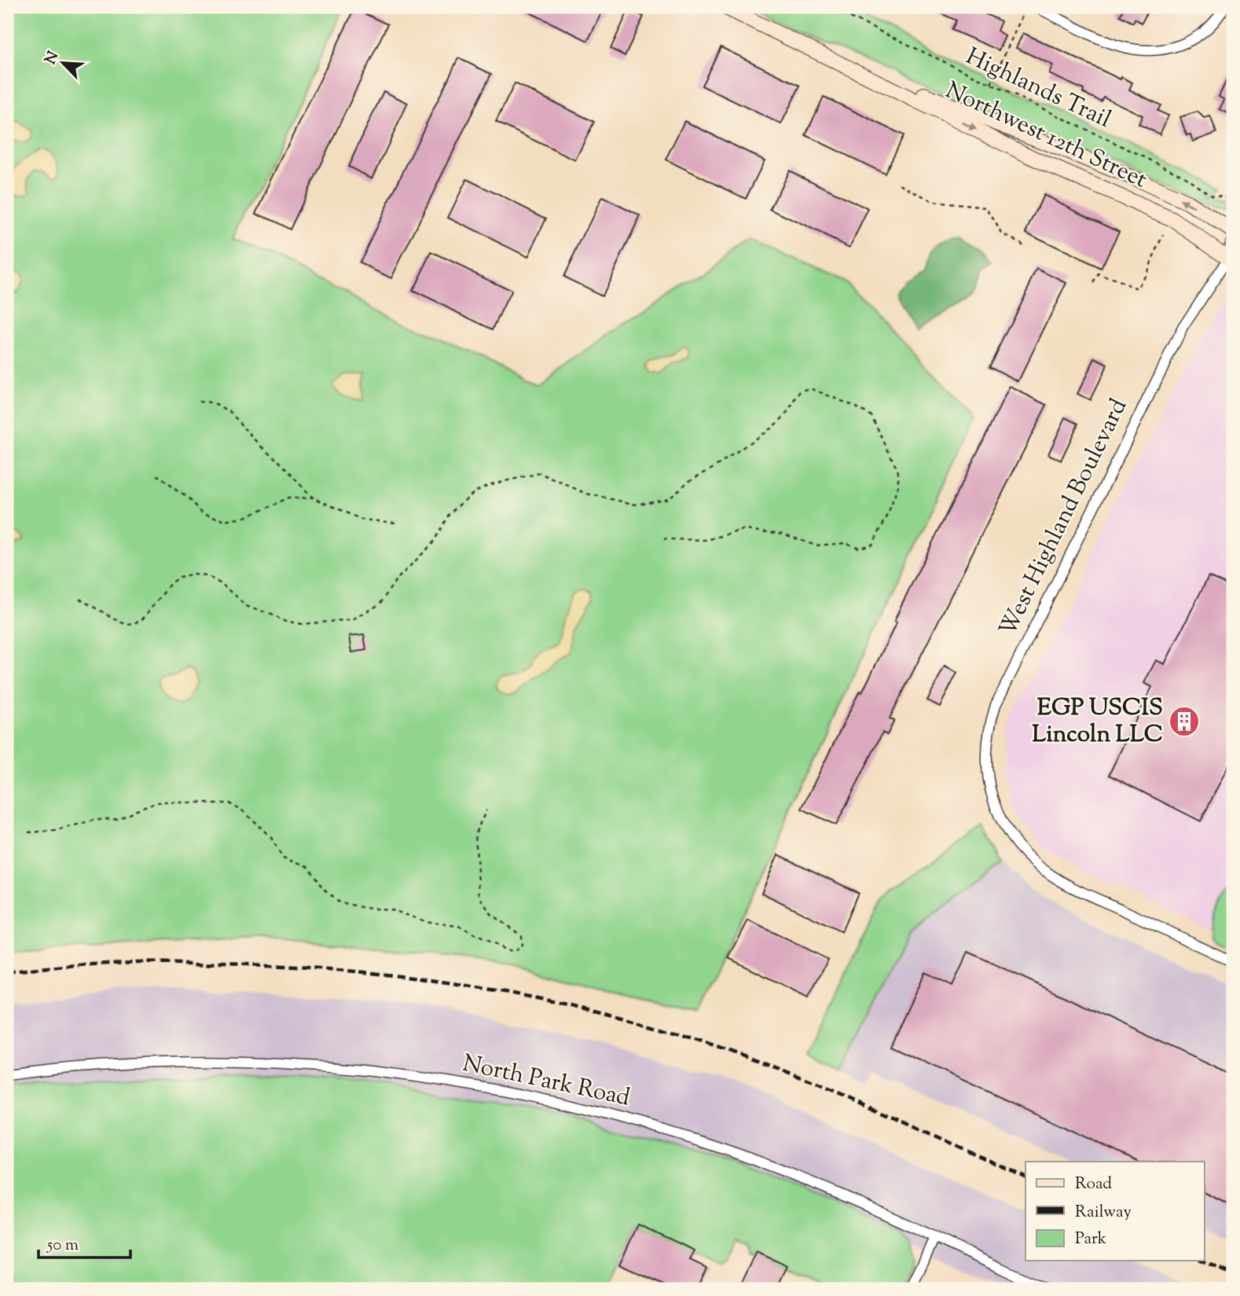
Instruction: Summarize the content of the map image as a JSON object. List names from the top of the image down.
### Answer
{
  "streets": {
    "main road": ["Northwest 12th Street", "West Highland Boulevard"],
    "street": ["North Park Road"],
    "path": ["Highlands Trail"]
  },
  "crossings": [
    ["Northwest 12th Street", "West Highland Boulevard"]
  ],
  "places": {
    "building": ["EGP USCIS Lincoln LLC"]
  },
  "legend": ["Road", "Railway", "Park"],
  "scale_bar": "50 m",
  "north": "top left"
}
